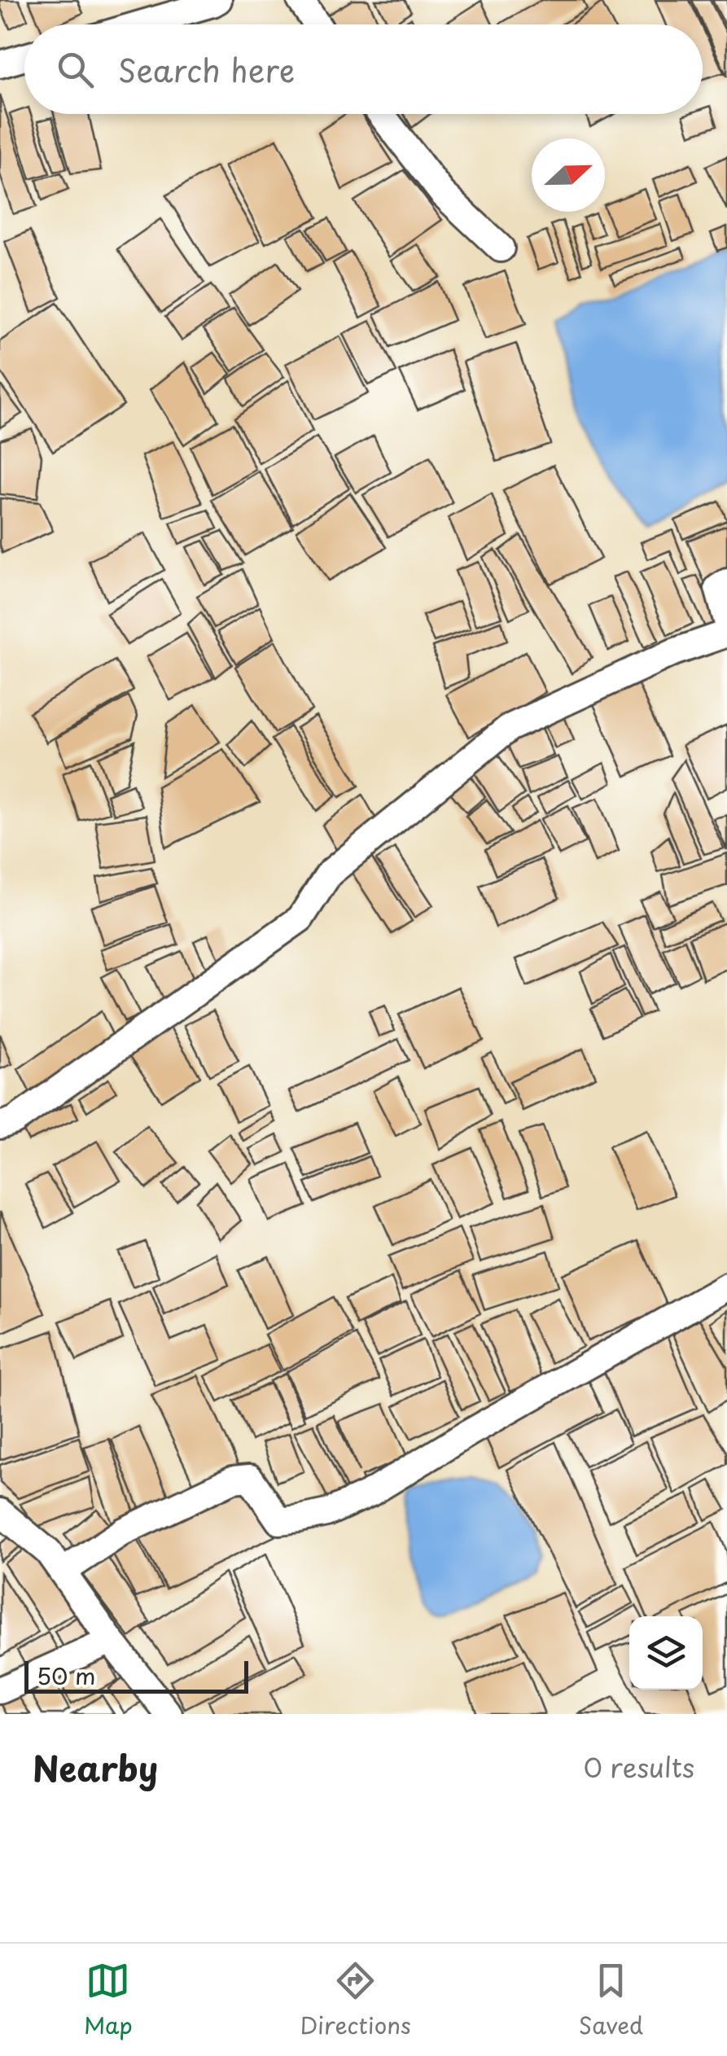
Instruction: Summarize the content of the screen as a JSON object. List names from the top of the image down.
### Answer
{
  "scale_bar": "50 m",
  "north": "right",
  "page": {
    "search": "Search here",
    "scale": "50 m",
    "heading": ["Nearby", "0 results"],
    "nav": ["Map", "Directions", "Saved"]
  }
}
